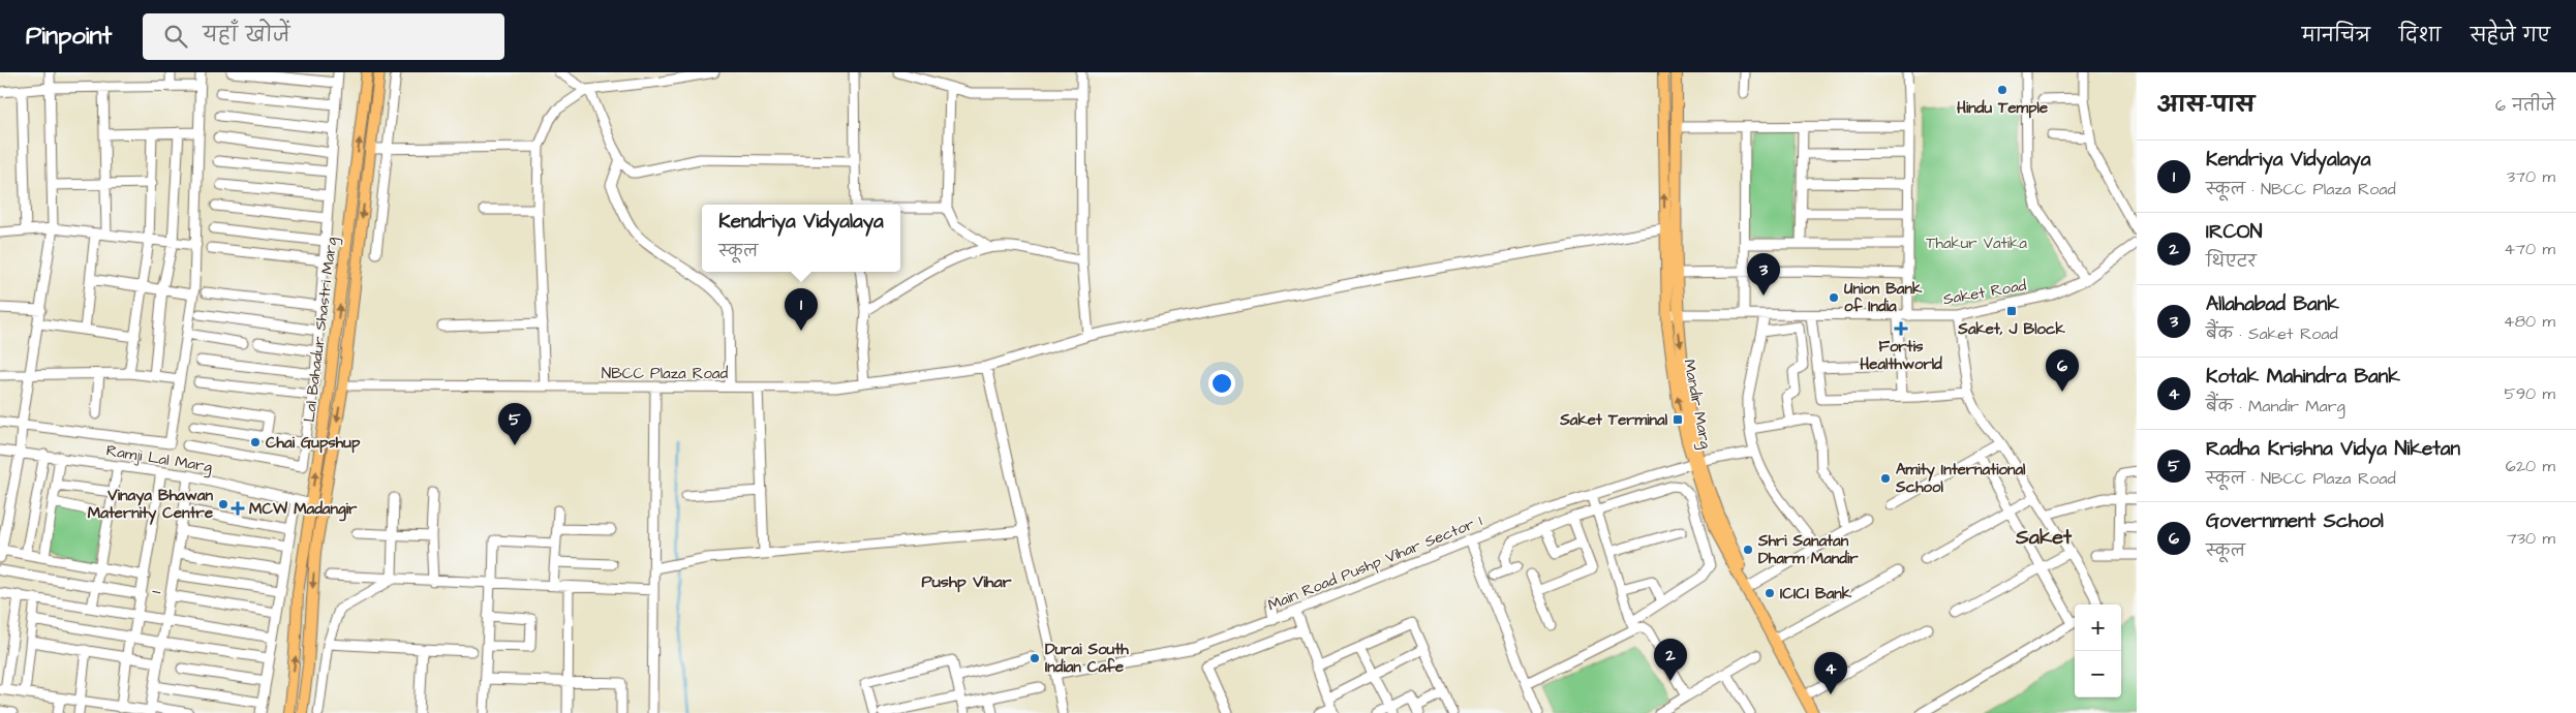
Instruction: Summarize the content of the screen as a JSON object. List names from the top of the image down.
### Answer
{
  "streets": {
    "main road": ["Lal Bahadur Shastri Marg", "Mandir Marg"],
    "street": [
      "Saket Road",
      "NBCC Plaza Road",
      "Ramji Lal Marg",
      "Main Road Pushp Vihar Sector 1",
      "1"
    ]
  },
  "crossings": [
    ["Saket Road", "Mandir Marg"],
    ["Lal Bahadur Shastri Marg", "NBCC Plaza Road"],
    ["Lal Bahadur Shastri Marg", "Ramji Lal Marg"],
    ["NBCC Plaza Road", "Mandir Marg"],
    ["Mandir Marg", "Main Road Pushp Vihar Sector 1"],
    ["Ramji Lal Marg", "1"]
  ],
  "districts": ["Saket", "Pushp Vihar"],
  "parks": ["Thakur Vatika"],
  "places": {
    "other": [
      "Hindu Temple",
      "Union Bank of India",
      "Chai Gupshup",
      "Amity International School",
      "Vinaya Bhawan Maternity Centre",
      "Shri Sanatan Dharm Mandir",
      "ICICI Bank",
      "Durai South Indian Cafe"
    ],
    "transit": ["Saket, J Block", "Saket Terminal"],
    "health": ["Fortis Healthworld", "MCW Madangir"]
  },
  "page": {
    "header": "Pinpoint",
    "search": "यहाँ खोजें",
    "nav": ["मानचित्र", "दिशा", "सहेजे गए"],
    "heading": ["आस-पास", "6 नतीजे"],
    "list": [
      {
        "mark": "1",
        "name": "Kendriya Vidyalaya",
        "note": "स्कूल · NBCC Plaza Road",
        "value": "370 m"
      },
      {
        "mark": "2",
        "name": "IRCON",
        "note": "थिएटर",
        "value": "470 m"
      },
      {
        "mark": "3",
        "name": "Allahabad Bank",
        "note": "बैंक · Saket Road",
        "value": "480 m"
      },
      {
        "mark": "4",
        "name": "Kotak Mahindra Bank",
        "note": "बैंक · Mandir Marg",
        "value": "590 m"
      },
      {
        "mark": "5",
        "name": "Radha Krishna Vidya Niketan",
        "note": "स्कूल · NBCC Plaza Road",
        "value": "620 m"
      },
      {
        "mark": "6",
        "name": "Government School",
        "note": "स्कूल",
        "value": "730 m"
      }
    ],
    "popup": ["Kendriya Vidyalaya", "स्कूल"],
    "pins": [
      "3",
      "1",
      "6",
      "5",
      "2",
      "4"
    ],
    "map_buttons": ["+", "−"]
  }
}
